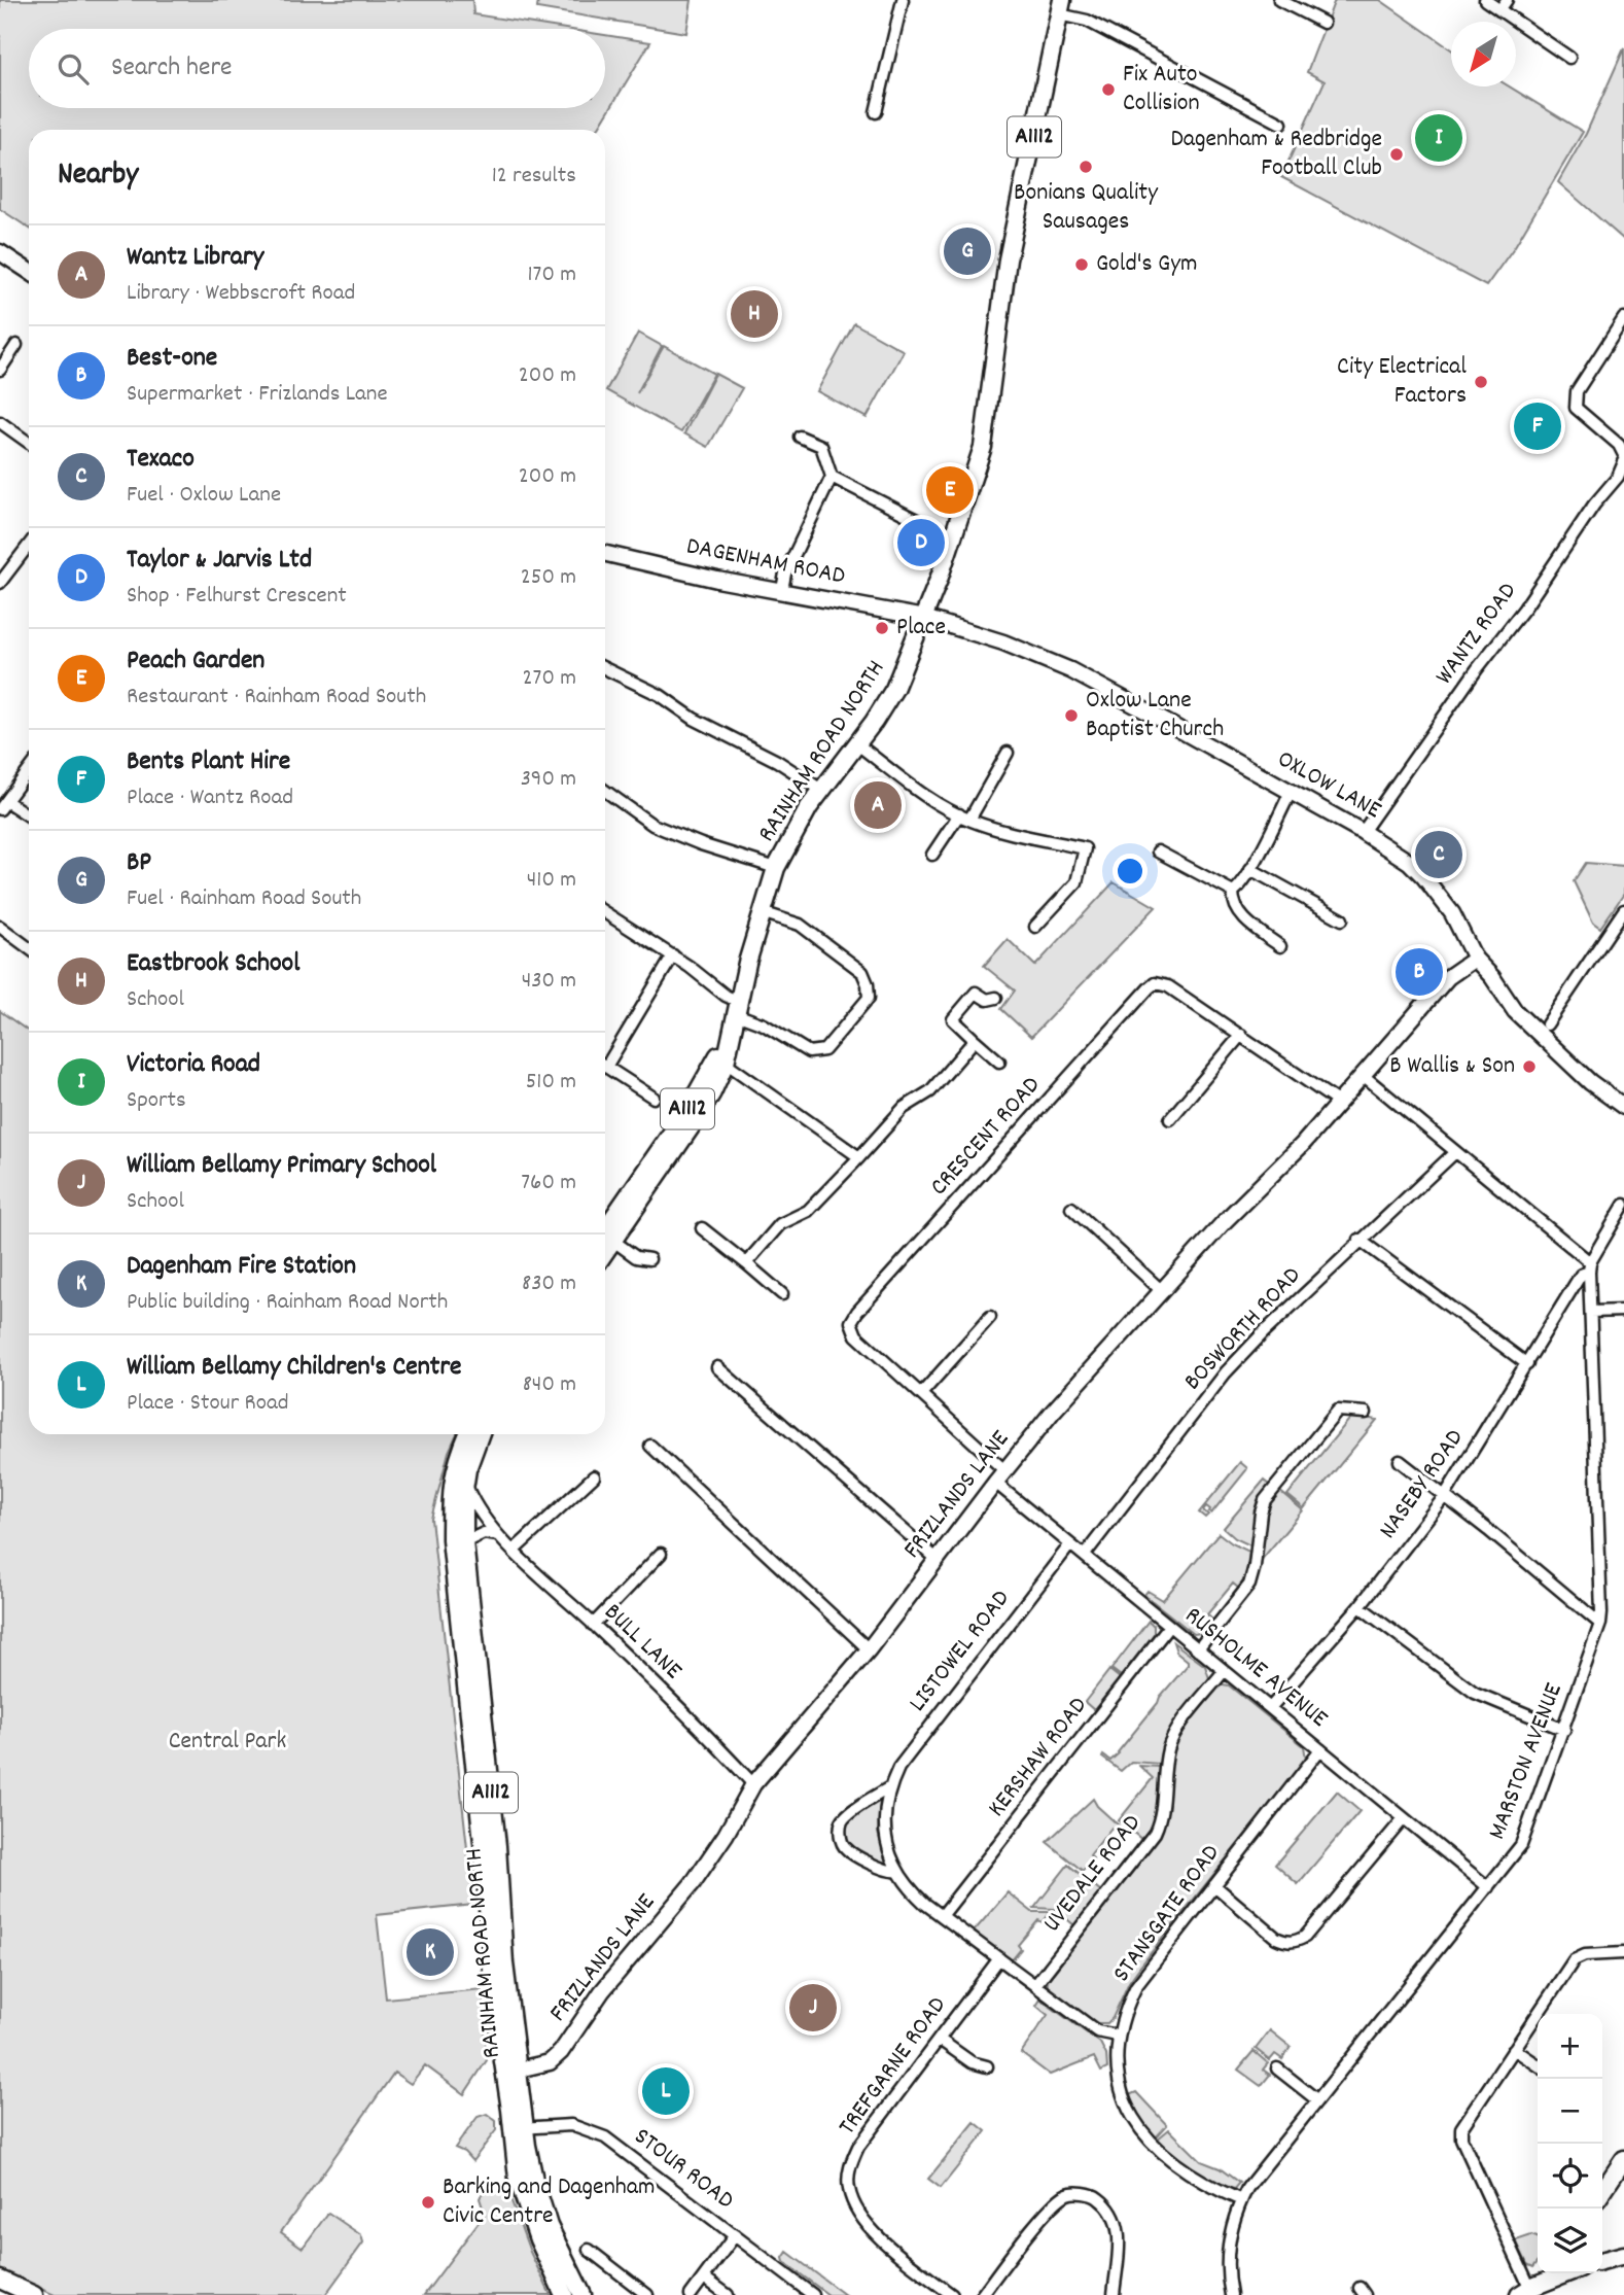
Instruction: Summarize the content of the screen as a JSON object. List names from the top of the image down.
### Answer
{
  "streets": {
    "main road": ["A1112", "RAINHAM ROAD NORTH"],
    "street": [
      "DAGENHAM ROAD",
      "WANTZ ROAD",
      "OXLOW LANE",
      "CRESCENT ROAD",
      "BOSWORTH ROAD",
      "NASEBY ROAD",
      "FRIZLANDS LANE",
      "BULL LANE",
      "LISTOWEL ROAD",
      "RUSHOLME AVENUE",
      "KERSHAW ROAD",
      "MARSTON AVENUE",
      "UVEDALE ROAD",
      "STANSGATE ROAD",
      "TREFGARNE ROAD",
      "STOUR ROAD"
    ]
  },
  "crossings": [
    ["A1112", "DAGENHAM ROAD"],
    ["A1112", "RAINHAM ROAD NORTH"],
    ["A1112", "OXLOW LANE"],
    ["DAGENHAM ROAD", "RAINHAM ROAD NORTH"],
    ["DAGENHAM ROAD", "OXLOW LANE"],
    ["WANTZ ROAD", "OXLOW LANE"],
    ["RAINHAM ROAD NORTH", "OXLOW LANE"],
    ["RAINHAM ROAD NORTH", "FRIZLANDS LANE"],
    ["RAINHAM ROAD NORTH", "BULL LANE"],
    ["RAINHAM ROAD NORTH", "STOUR ROAD"],
    ["OXLOW LANE", "FRIZLANDS LANE"],
    ["CRESCENT ROAD", "FRIZLANDS LANE"],
    ["CRESCENT ROAD", "RUSHOLME AVENUE"],
    ["BOSWORTH ROAD", "RUSHOLME AVENUE"],
    ["NASEBY ROAD", "RUSHOLME AVENUE"],
    ["NASEBY ROAD", "MARSTON AVENUE"],
    ["FRIZLANDS LANE", "BULL LANE"],
    ["FRIZLANDS LANE", "RUSHOLME AVENUE"],
    ["LISTOWEL ROAD", "RUSHOLME AVENUE"],
    ["LISTOWEL ROAD", "KERSHAW ROAD"],
    ["LISTOWEL ROAD", "UVEDALE ROAD"],
    ["LISTOWEL ROAD", "STANSGATE ROAD"],
    ["LISTOWEL ROAD", "TREFGARNE ROAD"],
    ["RUSHOLME AVENUE", "KERSHAW ROAD"],
    ["RUSHOLME AVENUE", "MARSTON AVENUE"],
    ["RUSHOLME AVENUE", "UVEDALE ROAD"],
    ["RUSHOLME AVENUE", "STANSGATE ROAD"],
    ["MARSTON AVENUE", "STANSGATE ROAD"]
  ],
  "parks": ["Central Park"],
  "places": [
    "Fix Auto Collision",
    "Dagenham & Redbridge Football Club",
    "Bonians Quality Sausages",
    "Gold's Gym",
    "City Electrical Factors",
    "Place",
    "Oxlow Lane Baptist Church",
    "B Wallis & Son",
    "Barking and Dagenham Civic Centre"
  ],
  "north": "bottom left",
  "page": {
    "search": "Search here",
    "pins": [
      "I",
      "G",
      "H",
      "F",
      "E",
      "D",
      "A",
      "C",
      "B",
      "K",
      "J",
      "L"
    ],
    "heading": ["Nearby", "12 results"],
    "list": [
      {
        "mark": "A",
        "name": "Wantz Library",
        "note": "Library · Webbscroft Road",
        "value": "170 m"
      },
      {
        "mark": "B",
        "name": "Best-one",
        "note": "Supermarket · Frizlands Lane",
        "value": "200 m"
      },
      {
        "mark": "C",
        "name": "Texaco",
        "note": "Fuel · Oxlow Lane",
        "value": "200 m"
      },
      {
        "mark": "D",
        "name": "Taylor & Jarvis Ltd",
        "note": "Shop · Felhurst Crescent",
        "value": "250 m"
      },
      {
        "mark": "E",
        "name": "Peach Garden",
        "note": "Restaurant · Rainham Road South",
        "value": "270 m"
      },
      {
        "mark": "F",
        "name": "Bents Plant Hire",
        "note": "Place · Wantz Road",
        "value": "390 m"
      },
      {
        "mark": "G",
        "name": "BP",
        "note": "Fuel · Rainham Road South",
        "value": "410 m"
      },
      {
        "mark": "H",
        "name": "Eastbrook School",
        "note": "School",
        "value": "430 m"
      },
      {
        "mark": "I",
        "name": "Victoria Road",
        "note": "Sports",
        "value": "510 m"
      },
      {
        "mark": "J",
        "name": "William Bellamy Primary School",
        "note": "School",
        "value": "760 m"
      },
      {
        "mark": "K",
        "name": "Dagenham Fire Station",
        "note": "Public building · Rainham Road North",
        "value": "830 m"
      },
      {
        "mark": "L",
        "name": "William Bellamy Children's Centre",
        "note": "Place · Stour Road",
        "value": "840 m"
      }
    ],
    "map_buttons": ["+", "−"]
  }
}
